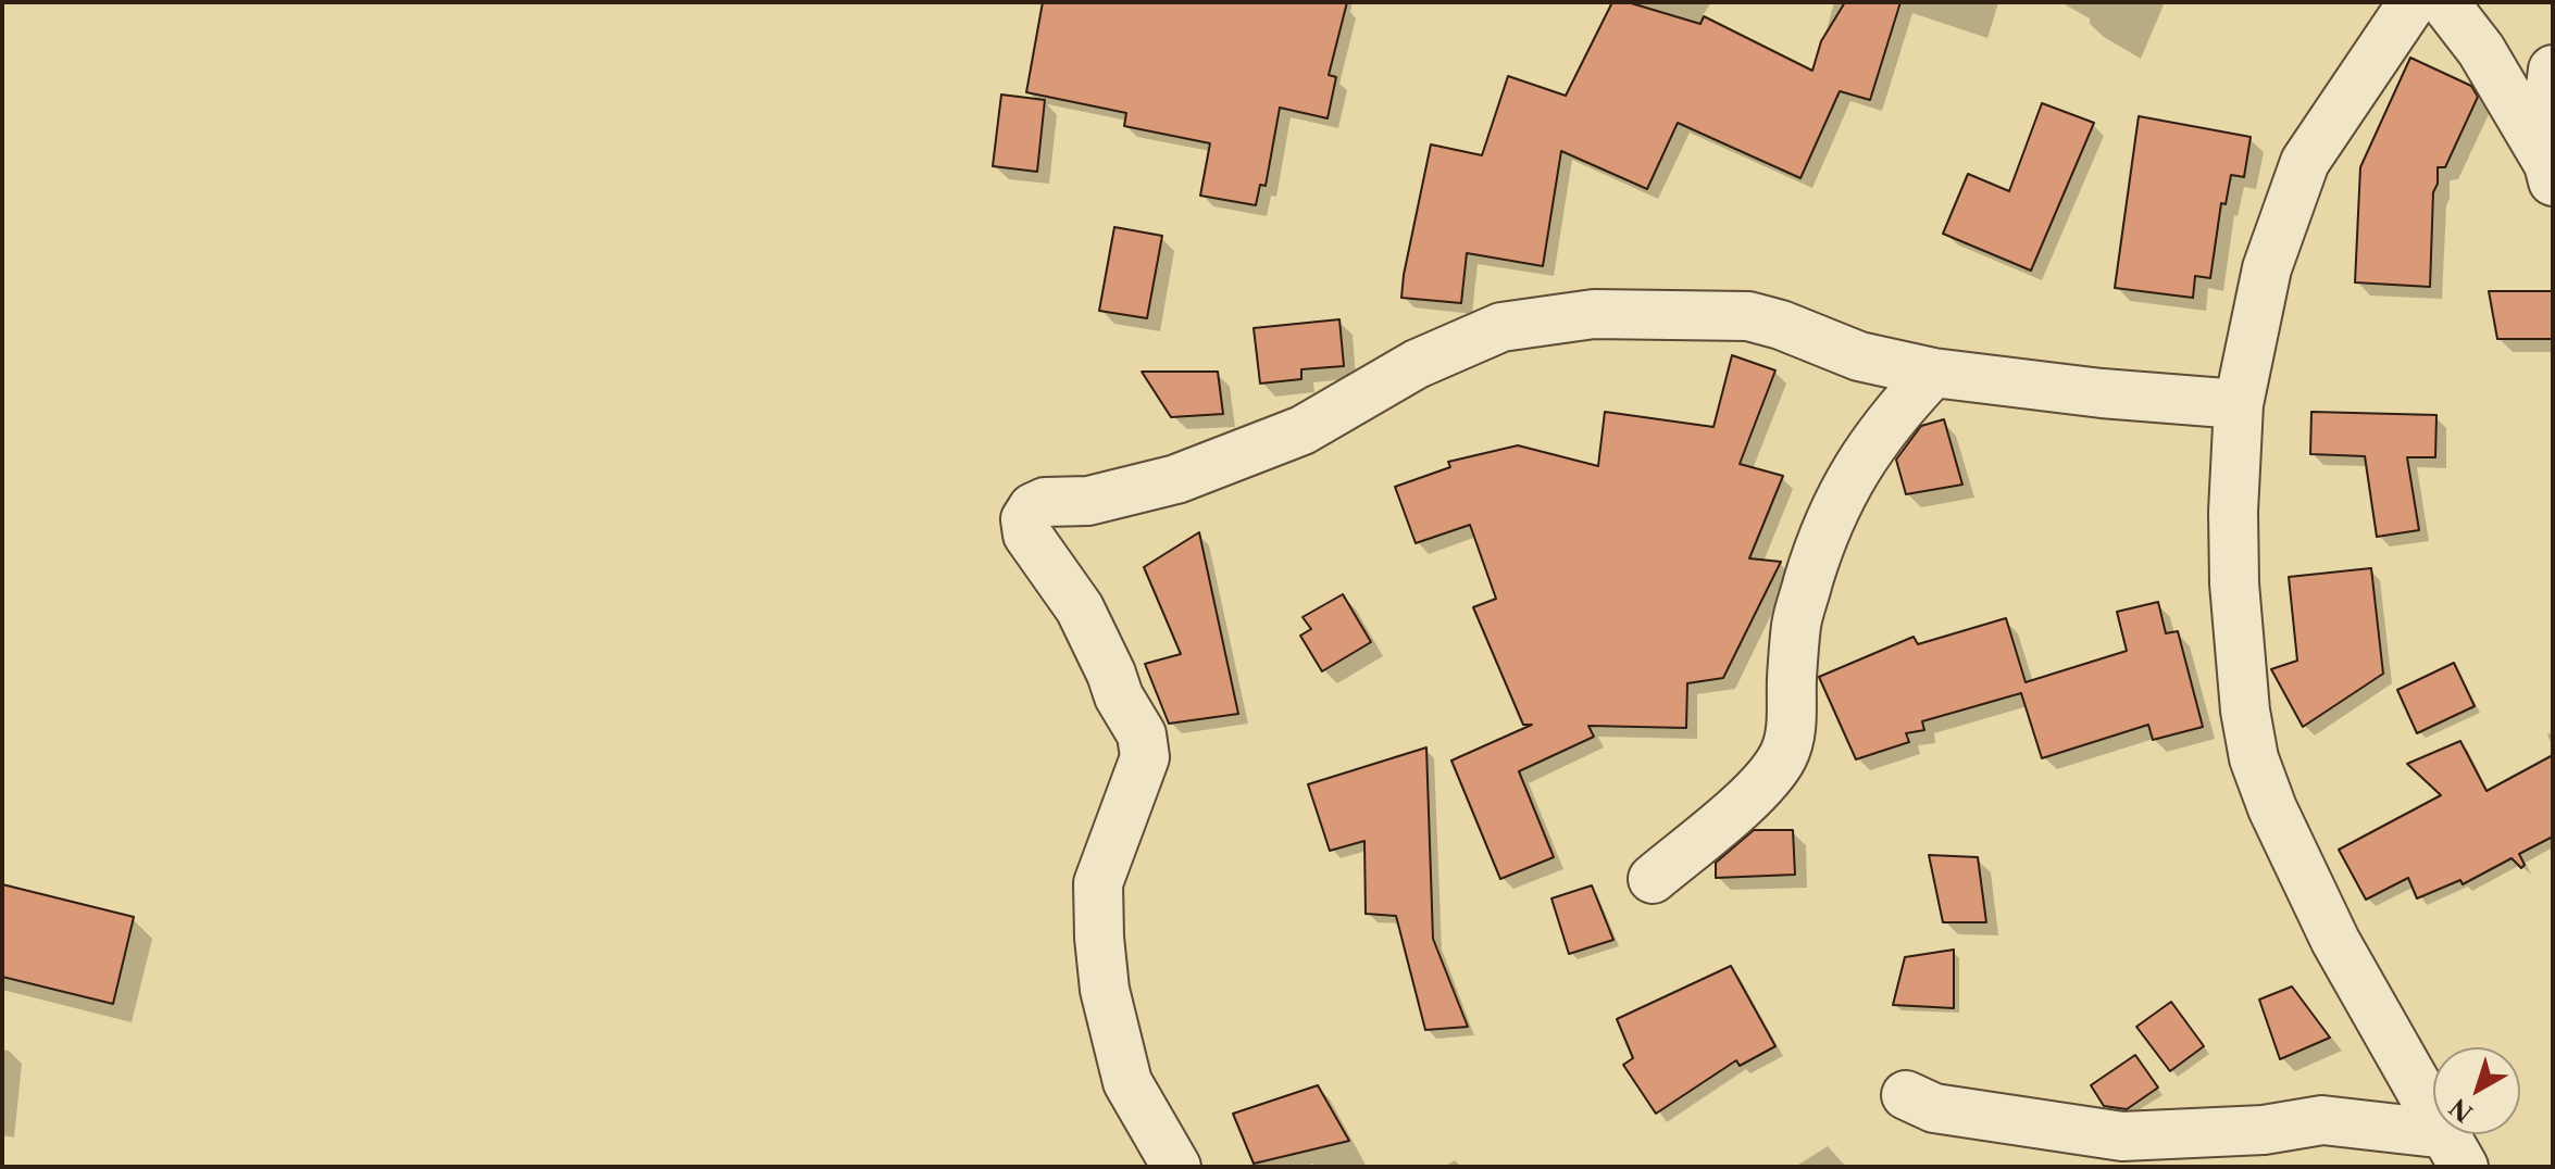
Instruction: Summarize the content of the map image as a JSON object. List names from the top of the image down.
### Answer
{
  "north": "bottom left"
}
